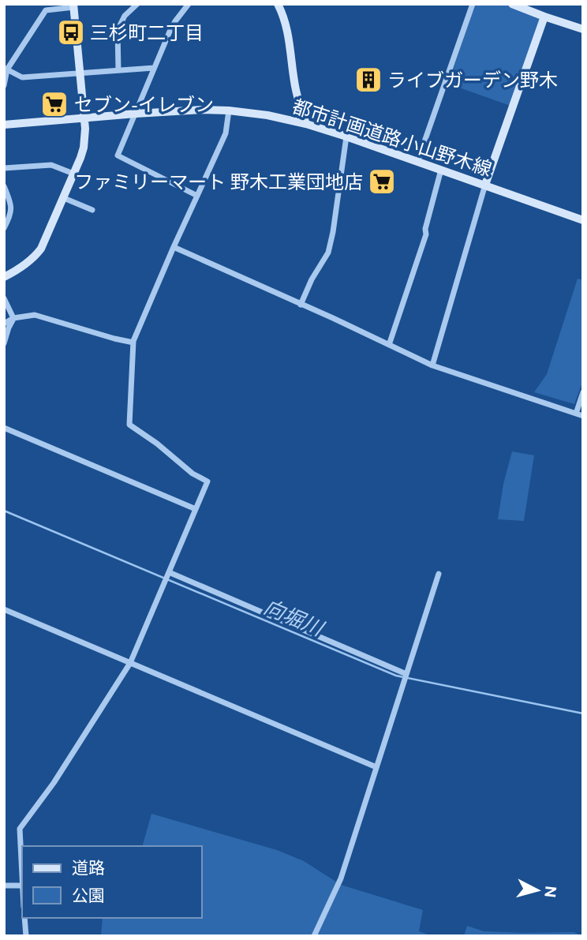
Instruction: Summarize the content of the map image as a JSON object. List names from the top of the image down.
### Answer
{
  "streets": {
    "street": ["都市計画道路小山野木線"]
  },
  "water": ["向堀川"],
  "places": {
    "bus stop": ["三杉町二丁目"],
    "building": ["ライブガーデン野木"],
    "supermarket": ["セブン-イレブン", "ファミリーマート 野木工業団地店"]
  },
  "legend": ["道路", "公園"],
  "north": "right"
}
